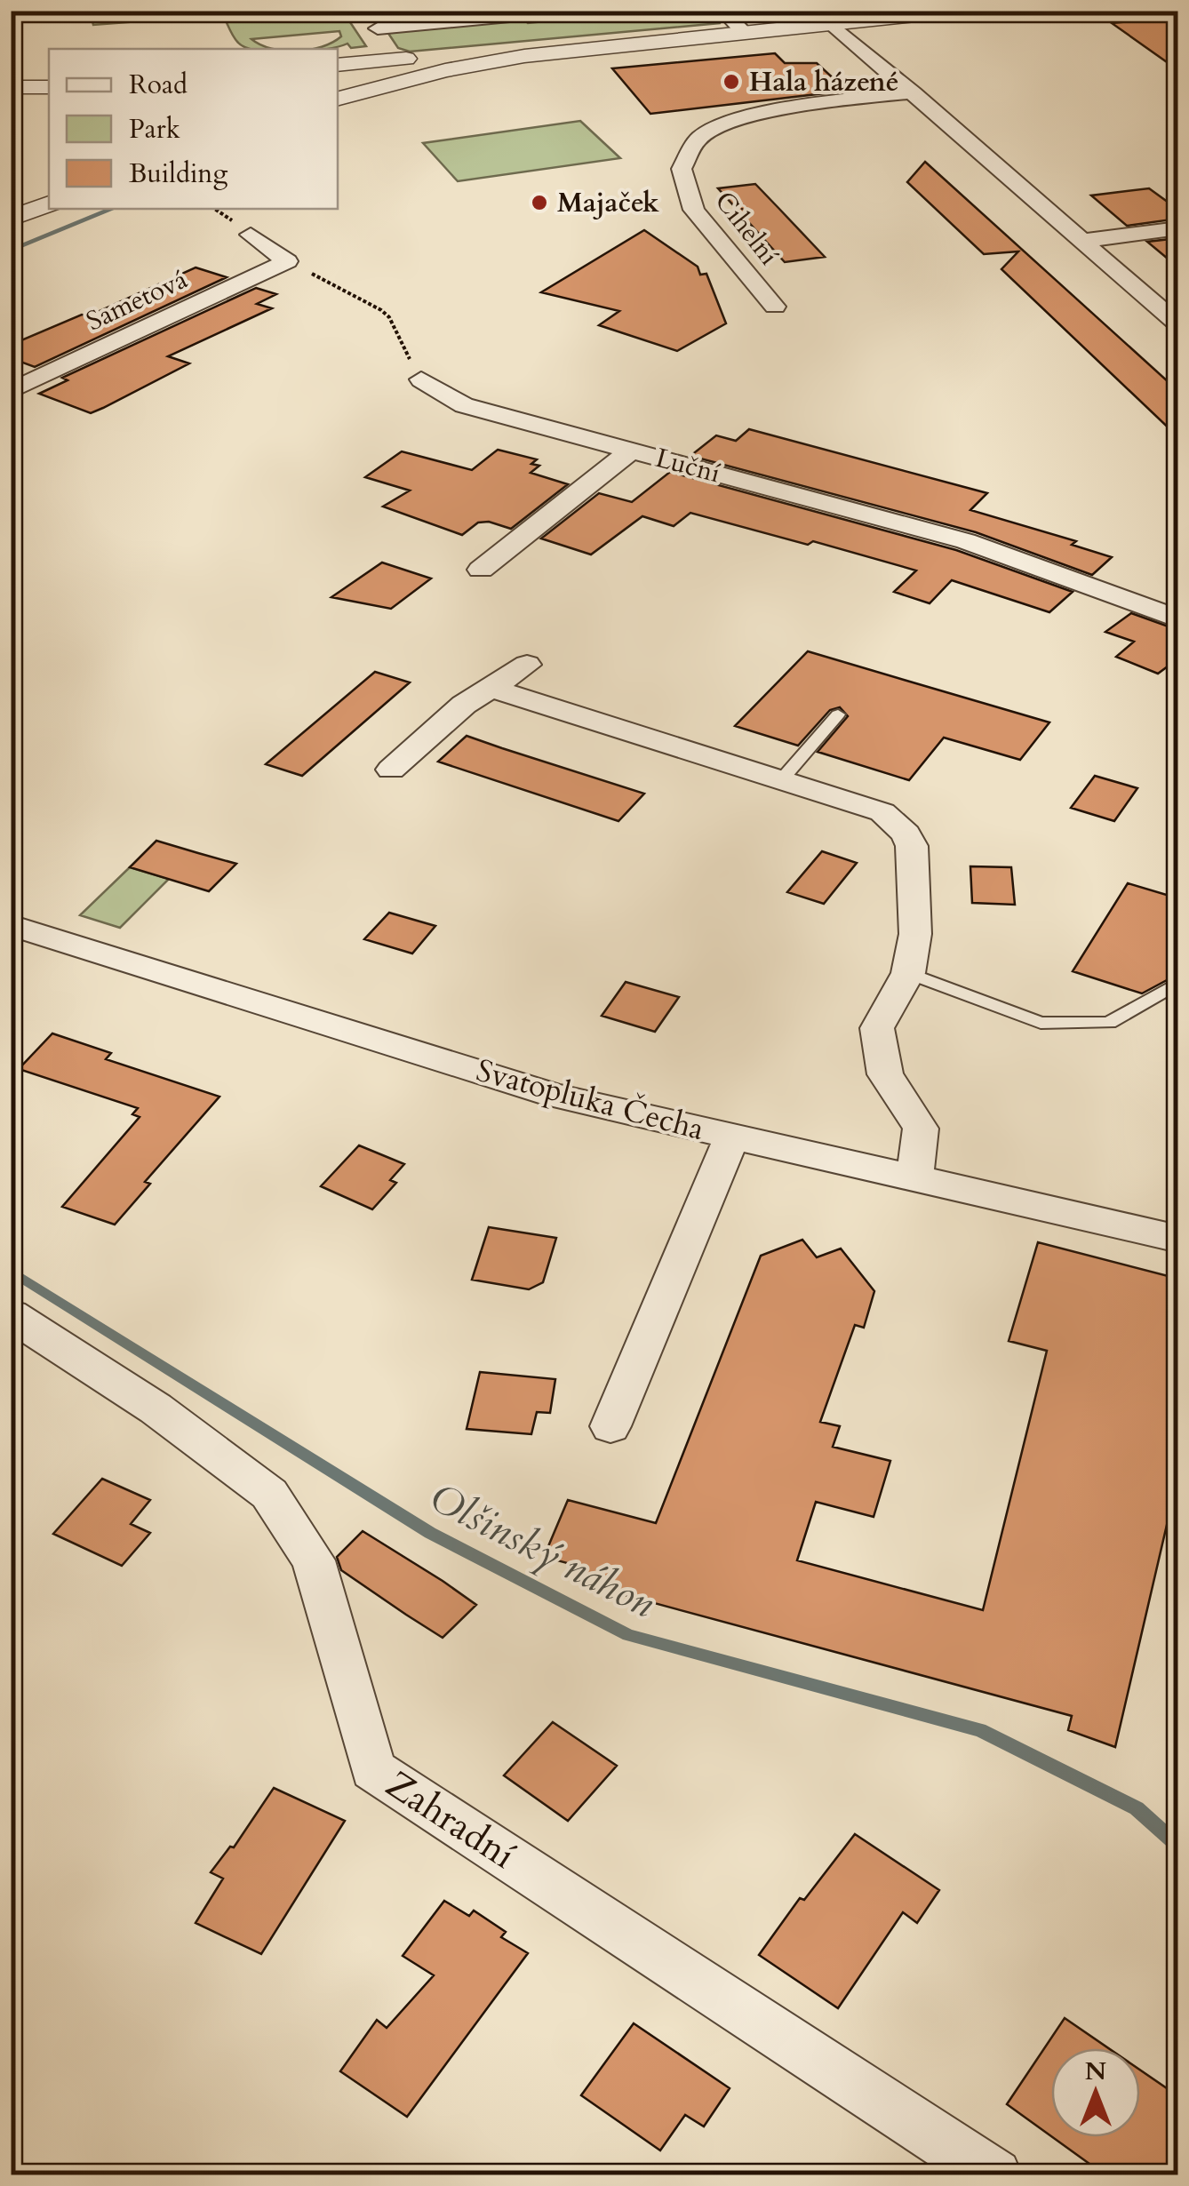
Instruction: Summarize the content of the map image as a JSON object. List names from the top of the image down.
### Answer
{
  "streets": {
    "street": [
      "Cihelní",
      "Sametová",
      "Luční",
      "Svatopluka Čecha",
      "Zahradní"
    ]
  },
  "water": ["Olšinský náhon"],
  "places": ["Hala házené", "Majaček"],
  "legend": ["Road", "Park", "Building"],
  "north": "top"
}
